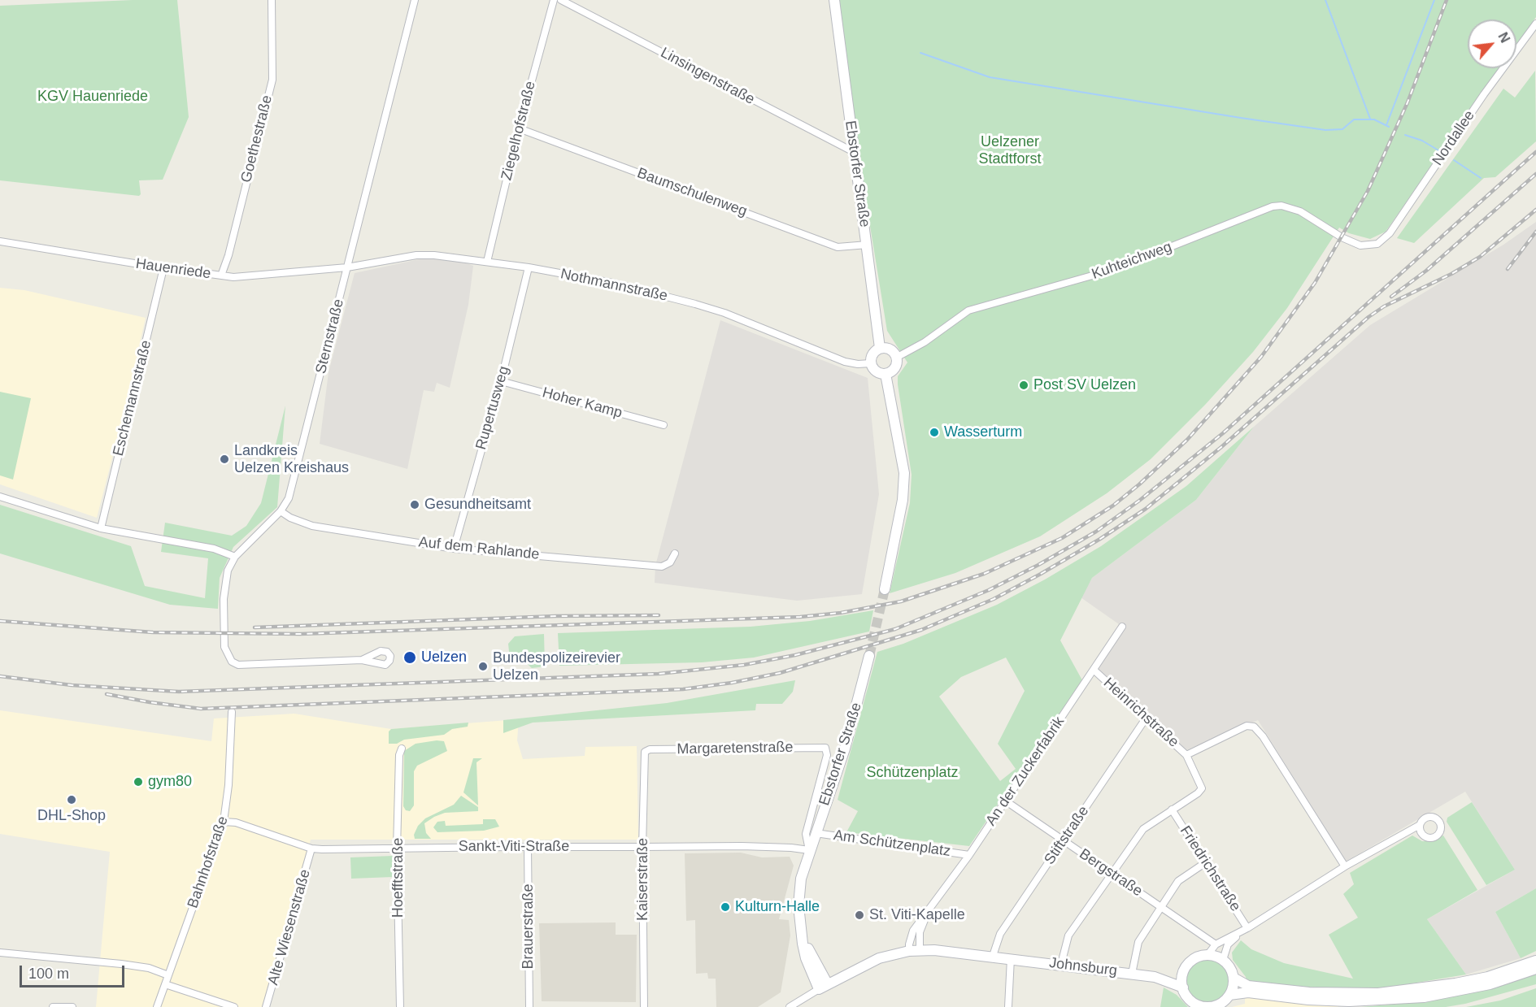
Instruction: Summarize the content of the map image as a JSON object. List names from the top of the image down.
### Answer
{
  "streets": {
    "main road": ["Ebstorfer Straße", "Johnsburg"],
    "street": [
      "Linsingenstraße",
      "Ziegelhofstraße",
      "Nordallee",
      "Goethestraße",
      "Baumschulenweg",
      "Kuhteichweg",
      "Hauenriede",
      "Nothmannstraße",
      "Sternstraße",
      "Eschemannstraße",
      "Hoher Kamp",
      "Rupertusweg",
      "Auf dem Rahlande",
      "Heinrichstraße",
      "Margaretenstraße",
      "An der Zuckerfabrik",
      "Stiftstraße",
      "Am Schützenplatz",
      "Sankt-Viti-Straße",
      "Bahnhofstraße",
      "Friedrichstraße",
      "Bergstraße",
      "Hoefftstraße",
      "Kaiserstraße",
      "Brauerstraße",
      "Alte Wiesenstraße"
    ]
  },
  "crossings": [
    ["Linsingenstraße", "Ebstorfer Straße"],
    ["Ziegelhofstraße", "Baumschulenweg"],
    ["Ziegelhofstraße", "Nothmannstraße"],
    ["Nordallee", "Kuhteichweg"],
    ["Goethestraße", "Hauenriede"],
    ["Ebstorfer Straße", "Baumschulenweg"],
    ["Ebstorfer Straße", "Kuhteichweg"],
    ["Ebstorfer Straße", "Nothmannstraße"],
    ["Ebstorfer Straße", "Margaretenstraße"],
    ["Ebstorfer Straße", "Am Schützenplatz"],
    ["Ebstorfer Straße", "Sankt-Viti-Straße"],
    ["Ebstorfer Straße", "Johnsburg"],
    ["Kuhteichweg", "Nothmannstraße"],
    ["Hauenriede", "Nothmannstraße"],
    ["Hauenriede", "Sternstraße"],
    ["Hauenriede", "Eschemannstraße"],
    ["Nothmannstraße", "Sternstraße"],
    ["Nothmannstraße", "Rupertusweg"],
    ["Sternstraße", "Auf dem Rahlande"],
    ["Hoher Kamp", "Rupertusweg"],
    ["Rupertusweg", "Auf dem Rahlande"],
    ["Heinrichstraße", "An der Zuckerfabrik"],
    ["Heinrichstraße", "Stiftstraße"],
    ["Heinrichstraße", "Friedrichstraße"],
    ["Margaretenstraße", "Kaiserstraße"],
    ["An der Zuckerfabrik", "Am Schützenplatz"],
    ["An der Zuckerfabrik", "Bergstraße"],
    ["An der Zuckerfabrik", "Johnsburg"],
    ["Stiftstraße", "Bergstraße"],
    ["Stiftstraße", "Johnsburg"],
    ["Sankt-Viti-Straße", "Bahnhofstraße"],
    ["Sankt-Viti-Straße", "Hoefftstraße"],
    ["Sankt-Viti-Straße", "Kaiserstraße"],
    ["Sankt-Viti-Straße", "Brauerstraße"],
    ["Sankt-Viti-Straße", "Alte Wiesenstraße"]
  ],
  "parks": ["KGV Hauenriede", "Uelzener Stadtforst", "Schützenplatz"],
  "places": [
    "Post SV Uelzen",
    "Wasserturm",
    "Landkreis Uelzen Kreishaus",
    "Gesundheitsamt",
    "Uelzen",
    "Bundespolizeirevier Uelzen",
    "gym80",
    "DHL-Shop",
    "Kulturn-Halle",
    "St. Viti-Kapelle"
  ],
  "scale_bar": "100 m",
  "north": "top right"
}
